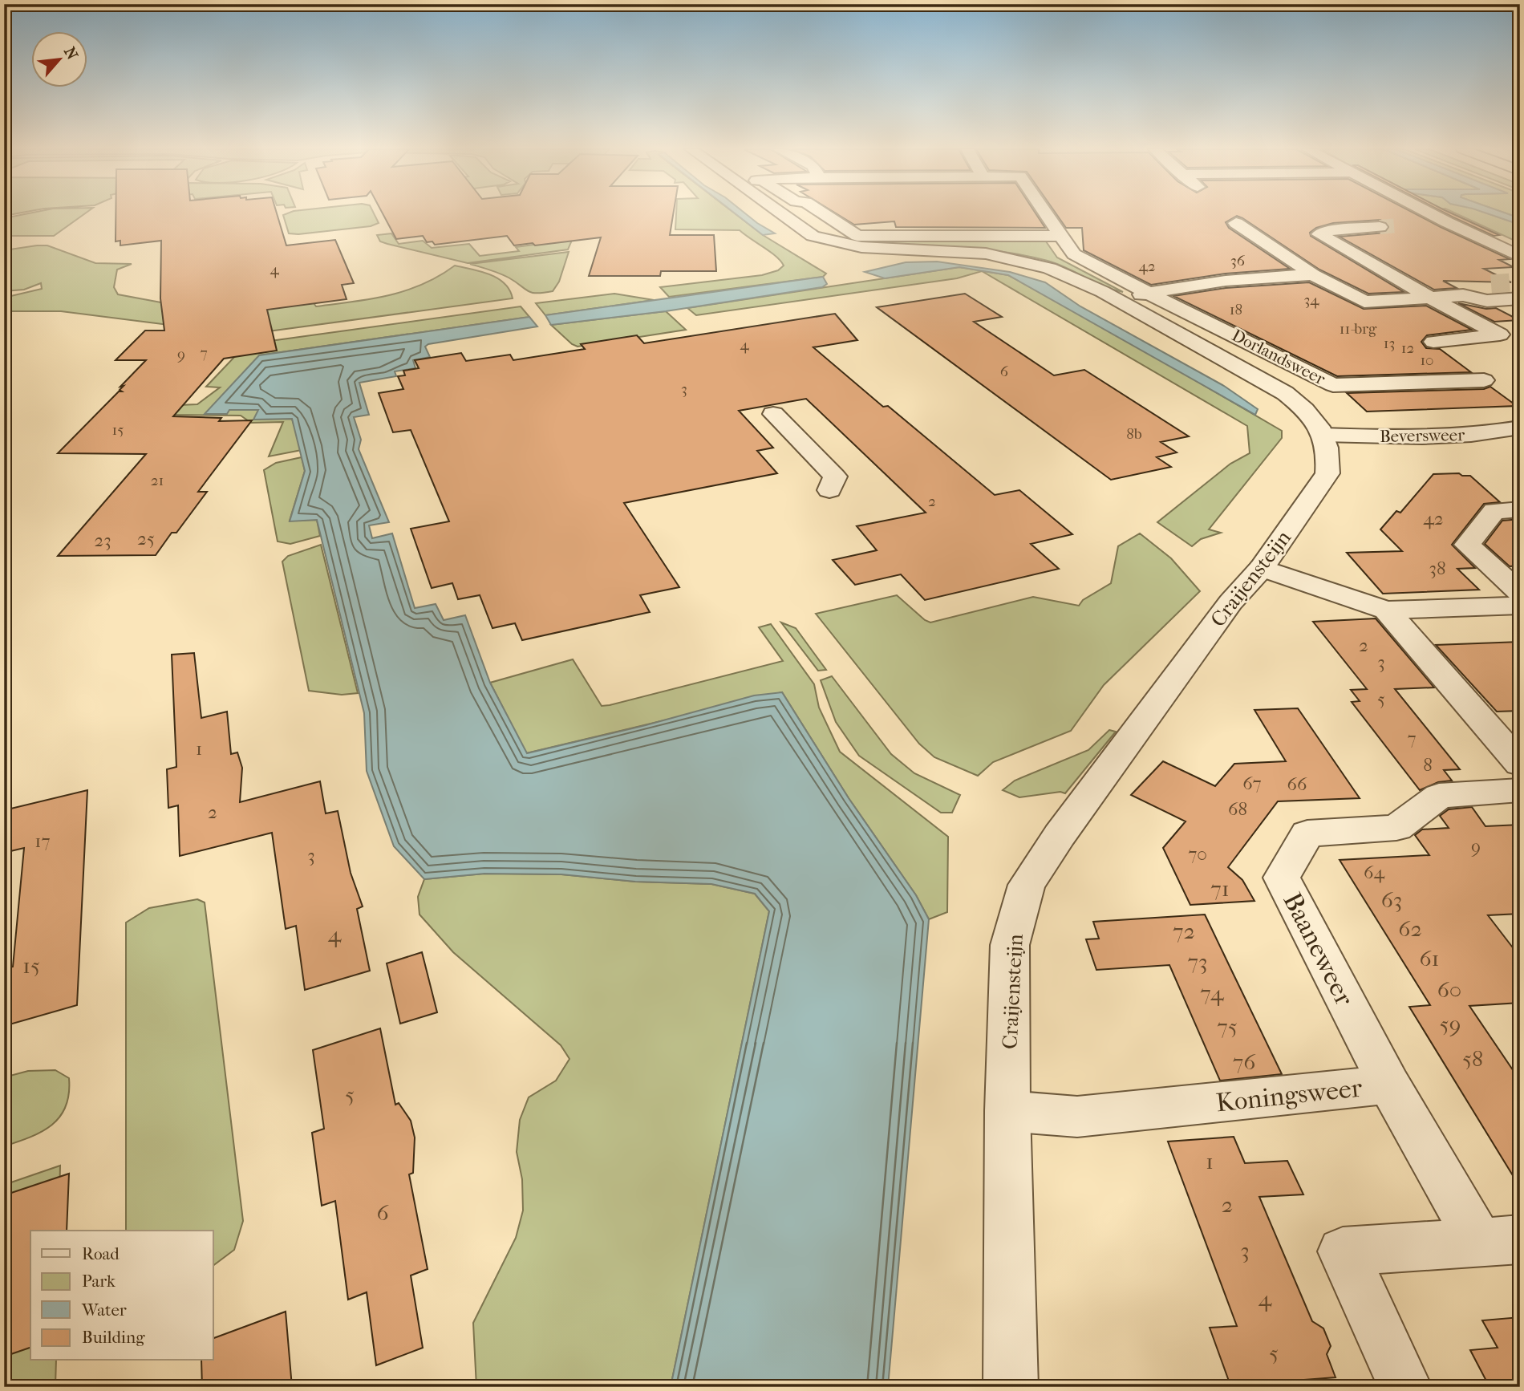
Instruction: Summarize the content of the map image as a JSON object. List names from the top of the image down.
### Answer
{
  "streets": {
    "street": [
      "Dorlandsweer",
      "Beversweer",
      "Craijensteijn",
      "Baaneweer",
      "Koningsweer"
    ]
  },
  "crossings": [
    ["Beversweer", "Craijensteijn"],
    ["Craijensteijn", "Koningsweer"],
    ["Baaneweer", "Koningsweer"]
  ],
  "house_numbers": [
    "36",
    "42",
    "4",
    "34",
    "18",
    "11-brg",
    "13",
    "4",
    "12",
    "7",
    "9",
    "10",
    "6",
    "3",
    "15",
    "8b",
    "21",
    "2",
    "42",
    "25",
    "23",
    "38",
    "2",
    "3",
    "5",
    "7",
    "1",
    "8",
    "67",
    "66",
    "68",
    "2",
    "17",
    "9",
    "70",
    "3",
    "64",
    "71",
    "63",
    "62",
    "72",
    "4",
    "61",
    "73",
    "15",
    "60",
    "74",
    "59",
    "75",
    "58",
    "76",
    "5",
    "1",
    "2",
    "6",
    "3",
    "4",
    "5"
  ],
  "legend": [
    "Road",
    "Park",
    "Water",
    "Building"
  ],
  "north": "top right"
}
